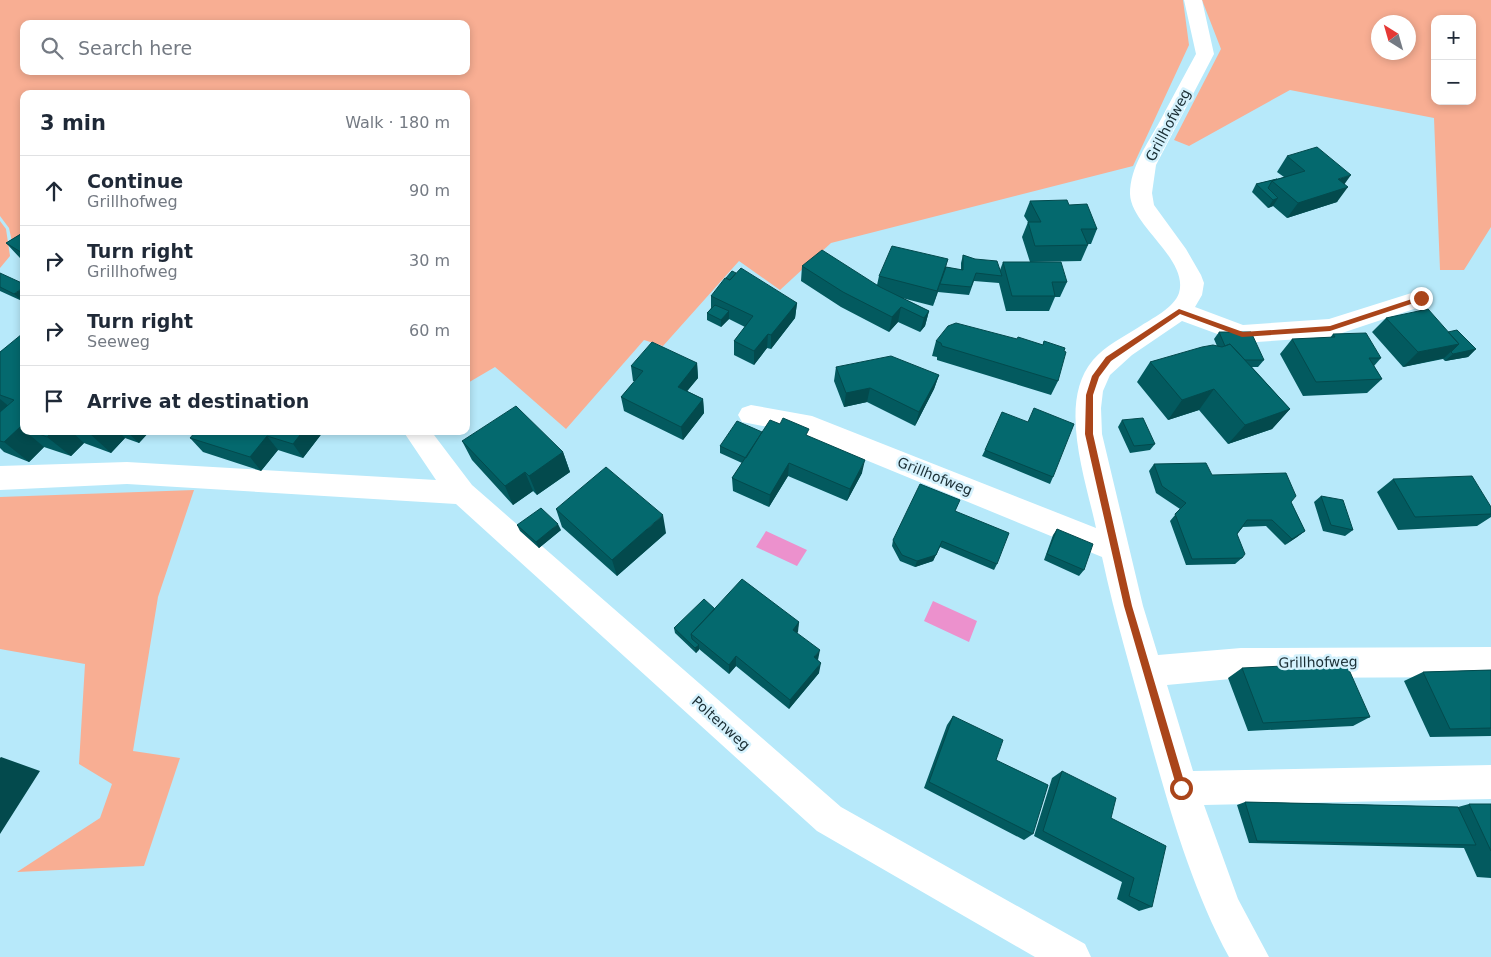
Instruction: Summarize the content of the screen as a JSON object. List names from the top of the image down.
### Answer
{
  "streets": {
    "street": ["Grillhofweg", "Poltenweg"]
  },
  "north": "top left",
  "page": {
    "map_buttons": ["+", "−"],
    "search": "Search here",
    "heading": ["3 min", "Walk · 180 m"],
    "list": [
      ["Continue", "Grillhofweg", "90 m"],
      ["Turn right", "Grillhofweg", "30 m"],
      ["Turn right", "Seeweg", "60 m"],
      "Arrive at destination"
    ]
  }
}
